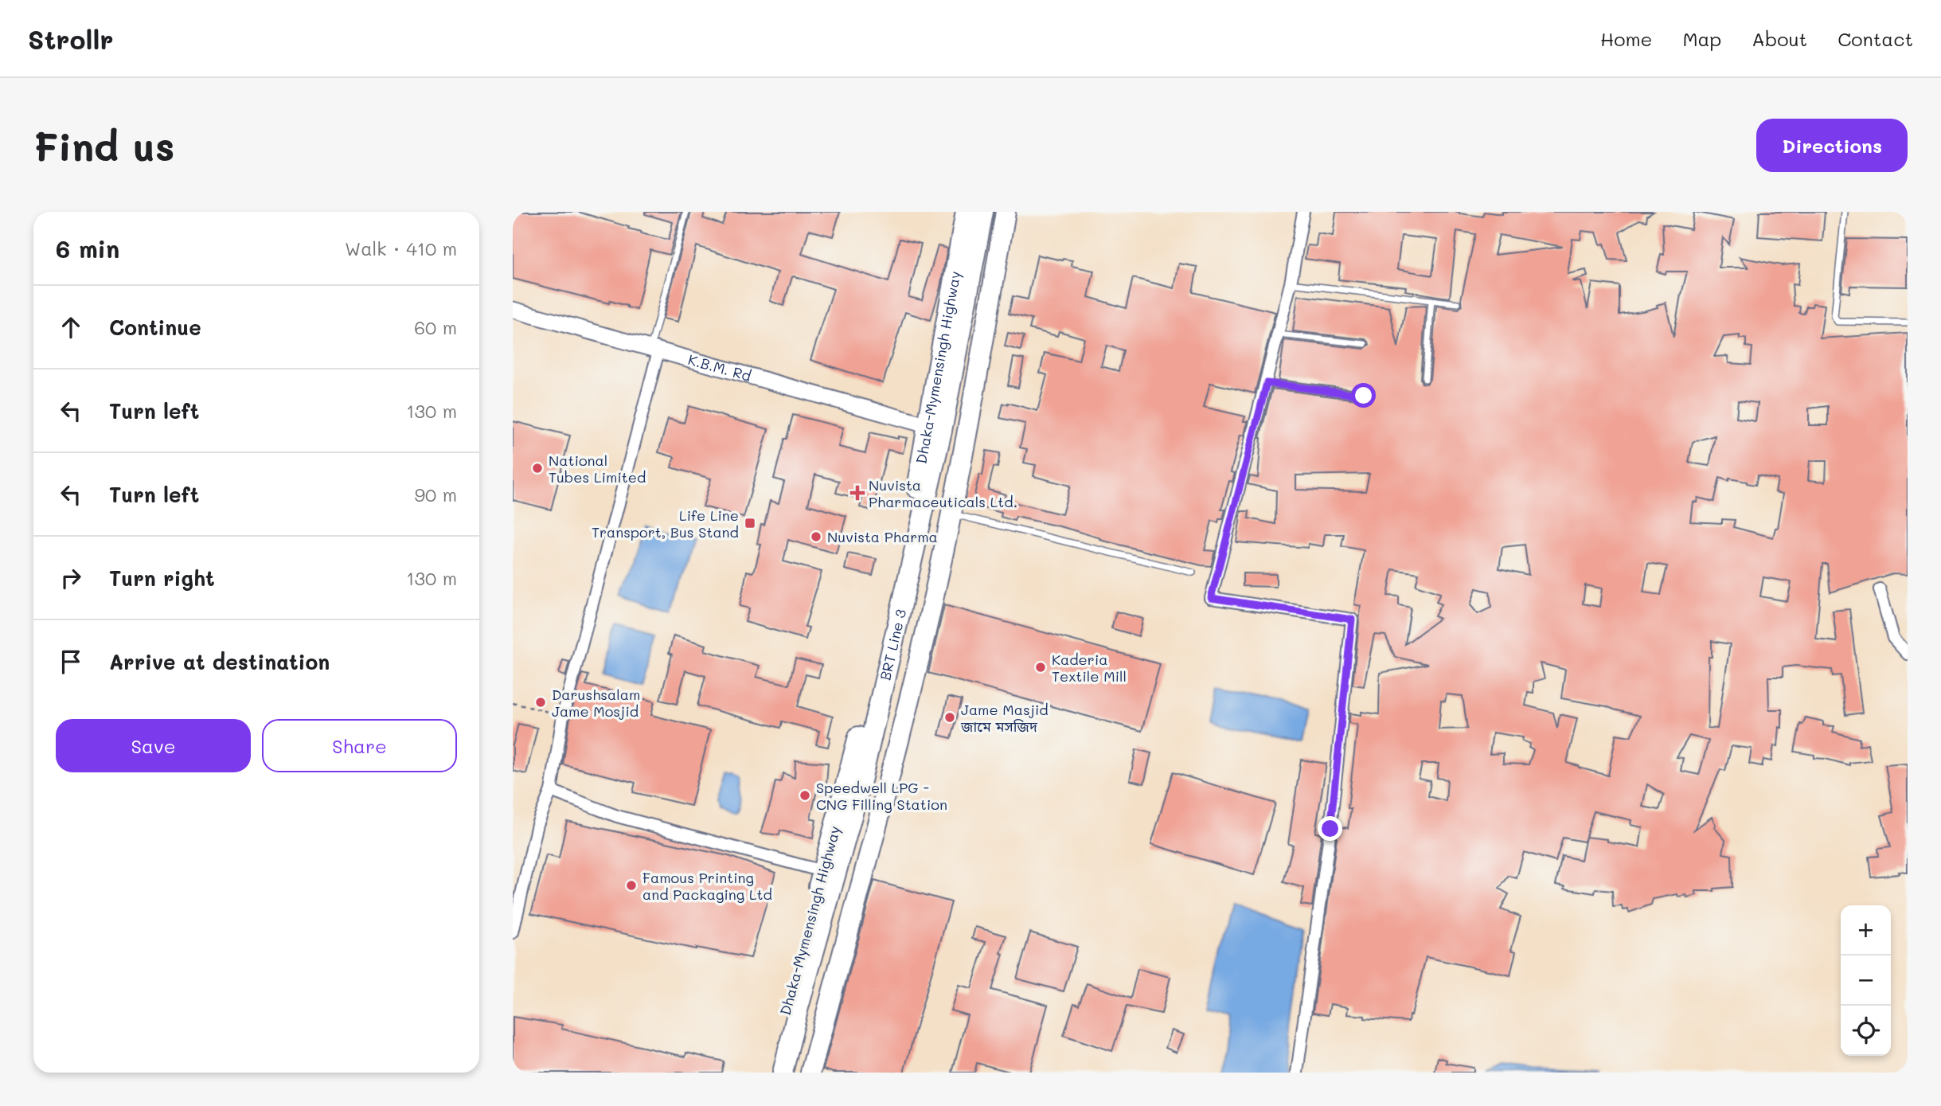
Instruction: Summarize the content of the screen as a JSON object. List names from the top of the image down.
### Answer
{
  "streets": {
    "highway": ["Dhaka-Mymensingh Highway", "BRT Line 3"],
    "street": ["K.B.M. Rd"]
  },
  "crossings": [
    ["Dhaka-Mymensingh Highway", "K.B.M. Rd"]
  ],
  "places": {
    "other": [
      "National Tubes Limited",
      "Nuvista Pharma",
      "Kaderia Textile Mill",
      "Darushsalam Jame Mosjid",
      "Jame Masjid জামে মসজিদ",
      "Speedwell LPG - CNG Filling Station",
      "Famous Printing and Packaging Ltd"
    ],
    "health": ["Nuvista Pharmaceuticals Ltd."],
    "transit": ["Life Line Transport, Bus Stand"]
  },
  "page": {
    "header": "Strollr",
    "nav": [
      "Home",
      "Map",
      "About",
      "Contact"
    ],
    "buttons": [
      "Directions",
      ["Save", "Share"]
    ],
    "title": "Find us",
    "heading": ["6 min", "Walk · 410 m"],
    "list": [
      ["Continue", "60 m"],
      ["Turn left", "130 m"],
      ["Turn left", "90 m"],
      ["Turn right", "130 m"],
      "Arrive at destination"
    ],
    "map_buttons": ["+", "−"]
  }
}
